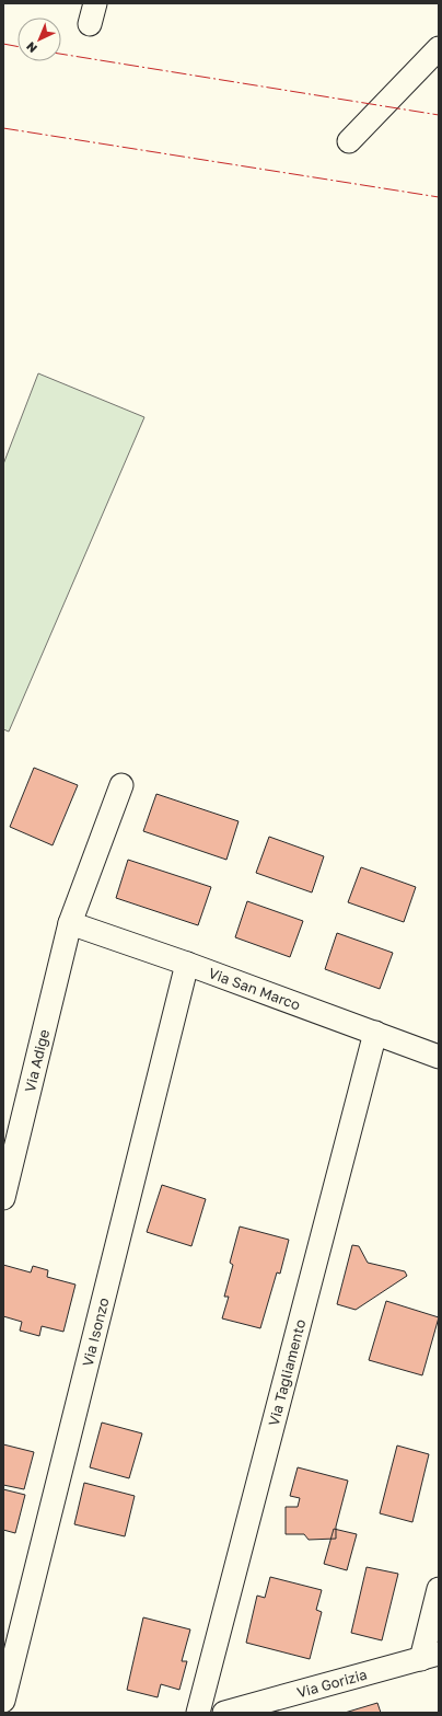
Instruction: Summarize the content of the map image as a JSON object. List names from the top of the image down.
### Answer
{
  "streets": {
    "street": [
      "Via San Marco",
      "Via Adige",
      "Via Isonzo",
      "Via Tagliamento",
      "Via Gorizia"
    ]
  },
  "crossings": [
    ["Via San Marco", "Via Adige"],
    ["Via San Marco", "Via Isonzo"],
    ["Via San Marco", "Via Tagliamento"]
  ],
  "north": "bottom left"
}
